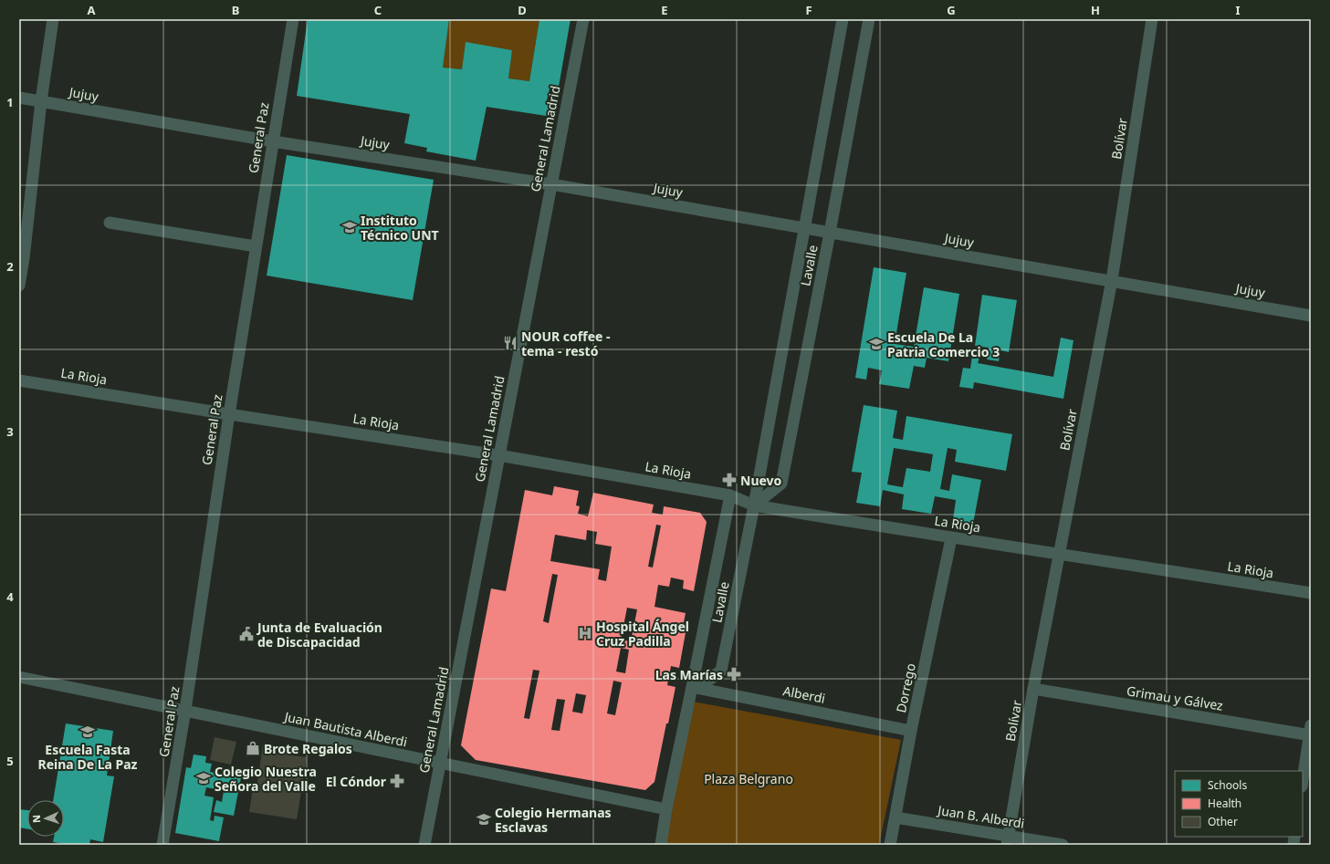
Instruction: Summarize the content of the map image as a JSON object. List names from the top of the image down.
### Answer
{
  "streets": {
    "street": [
      "Jujuy",
      "General Paz",
      "General Lamadrid",
      "Bolívar",
      "Lavalle",
      "La Rioja",
      "Dorrego",
      "Alberdi",
      "Grimau y Gálvez",
      "Juan Bautista Alberdi",
      "Juan B. Alberdi"
    ]
  },
  "crossings": [
    ["Jujuy", "General Paz"],
    ["Jujuy", "General Lamadrid"],
    ["Jujuy", "Bolívar"],
    ["Jujuy", "Lavalle"],
    ["General Paz", "La Rioja"],
    ["General Paz", "Juan Bautista Alberdi"],
    ["General Lamadrid", "La Rioja"],
    ["General Lamadrid", "Juan Bautista Alberdi"],
    ["Bolívar", "La Rioja"],
    ["Bolívar", "Grimau y Gálvez"],
    ["Bolívar", "Juan B. Alberdi"],
    ["Lavalle", "La Rioja"],
    ["Lavalle", "Alberdi"],
    ["Lavalle", "Juan Bautista Alberdi"],
    ["La Rioja", "Dorrego"],
    ["Dorrego", "Alberdi"],
    ["Dorrego", "Juan B. Alberdi"]
  ],
  "parks": ["Plaza Belgrano"],
  "places": {
    "school or university": [
      "Instituto Técnico UNT",
      "Escuela De La Patria Comercio 3",
      "Escuela Fasta Reina De La Paz",
      "Colegio Nuestra Señora del Valle",
      "Colegio Hermanas Esclavas"
    ],
    "restaurant": ["NOUR coffee - tema - restó"],
    "pharmacy": ["Nuevo", "Las Marías", "El Cóndor"],
    "hospital": ["Hospital Ángel Cruz Padilla"],
    "public building": ["Junta de Evaluación de Discapacidad"],
    "shop": ["Brote Regalos"]
  },
  "legend": ["Schools", "Health", "Other"],
  "north": "left",
  "grid": {
    "columns": [
      "A",
      "B",
      "C",
      "D",
      "E",
      "F",
      "G",
      "H",
      "I"
    ],
    "rows": [
      "1",
      "2",
      "3",
      "4",
      "5"
    ]
  }
}
